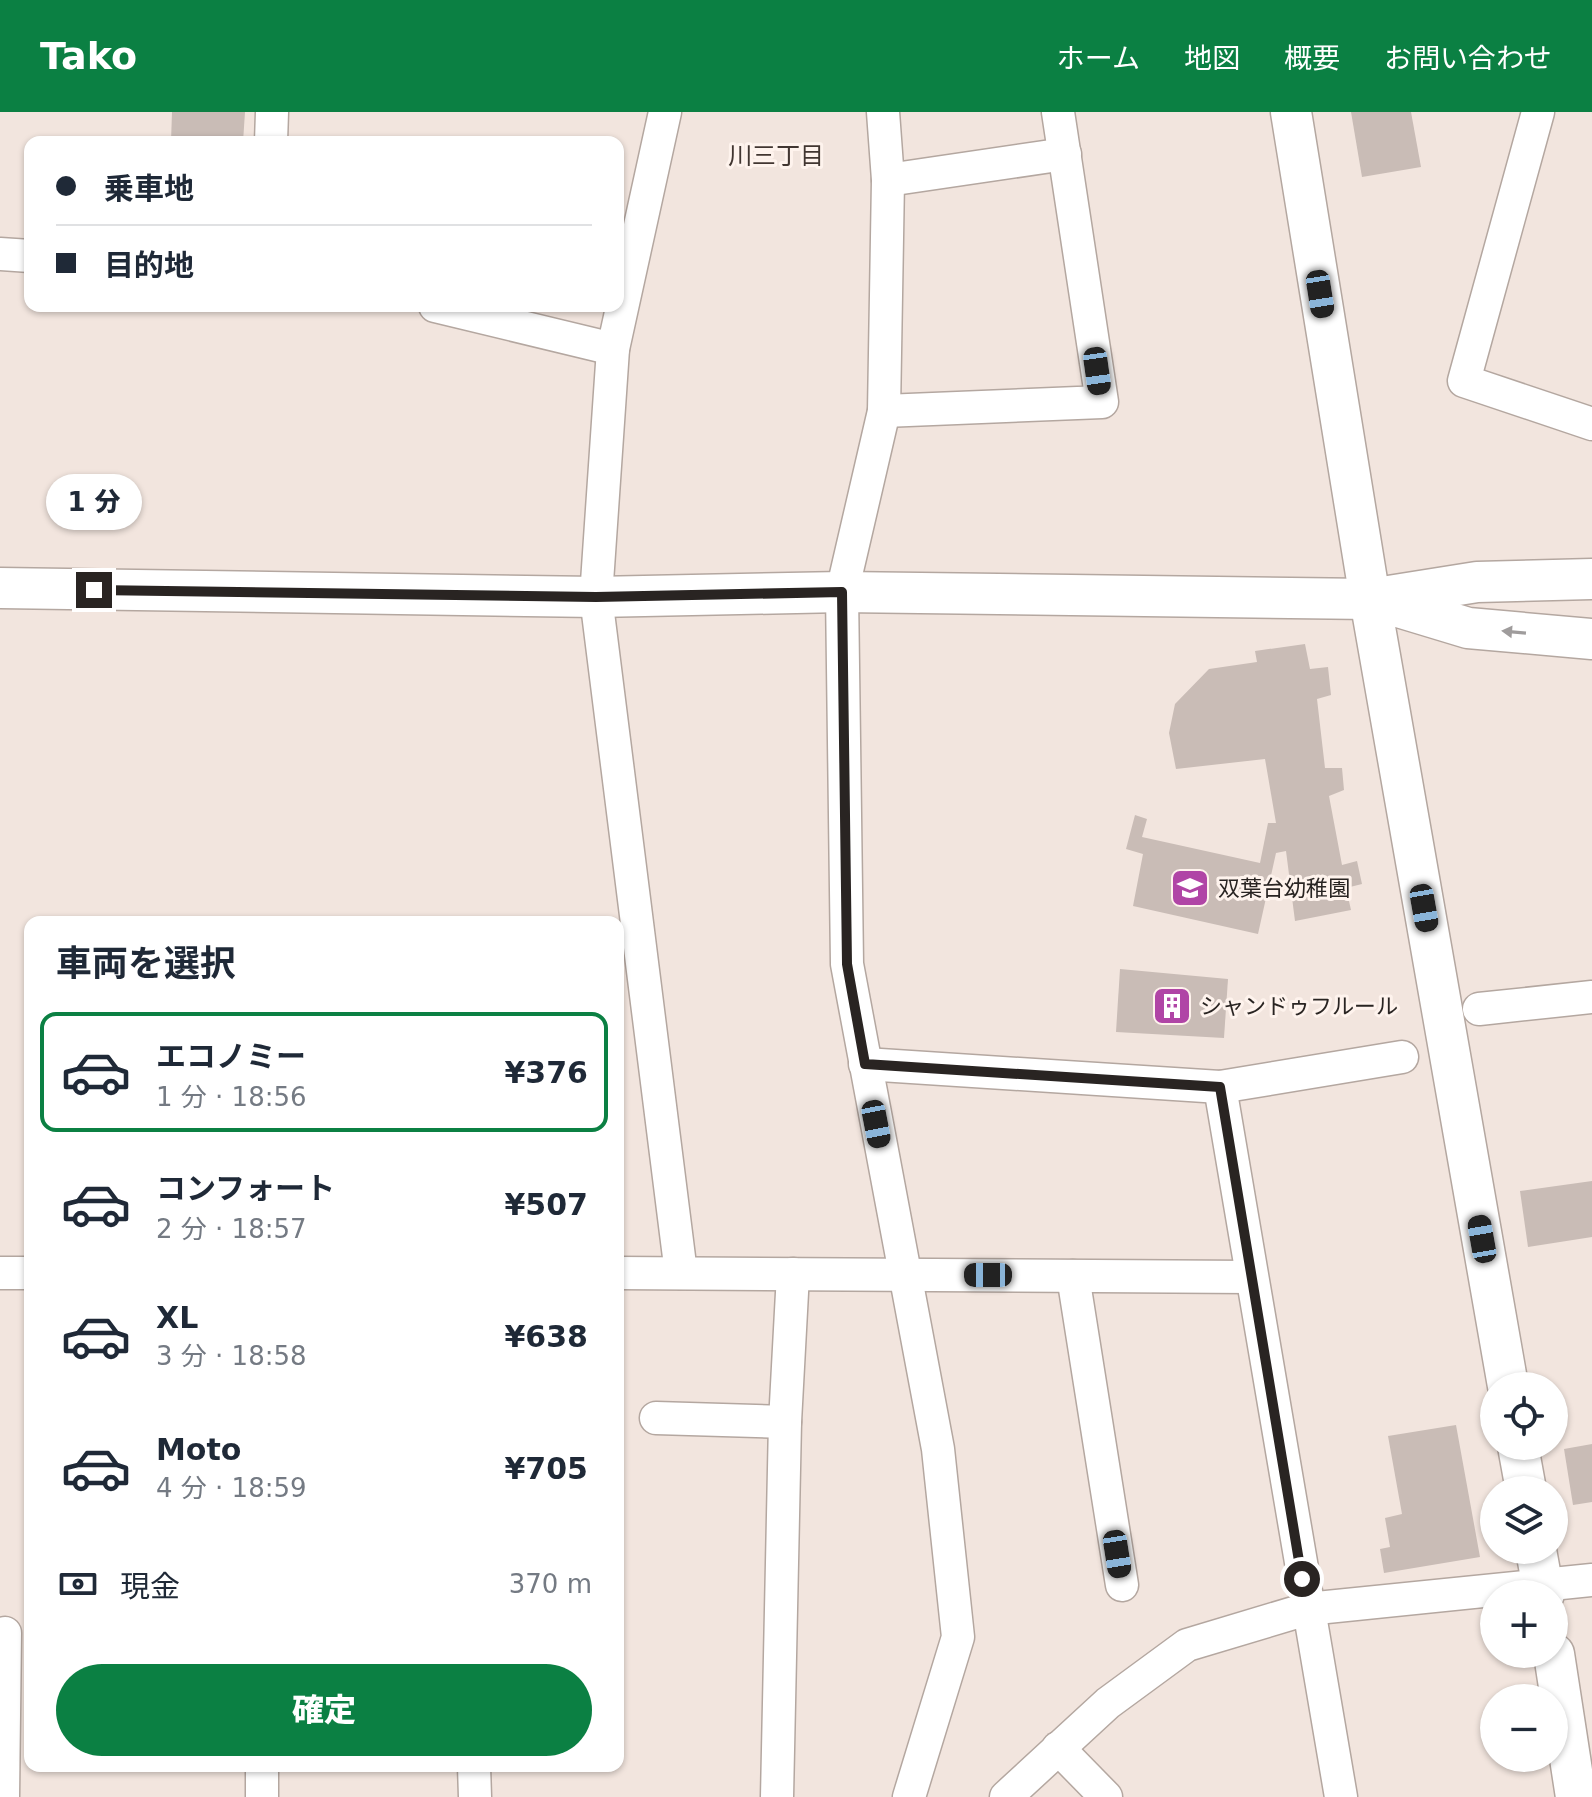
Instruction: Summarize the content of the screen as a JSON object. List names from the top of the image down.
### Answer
{
  "districts": ["川三丁目"],
  "places": {
    "school or university": ["双葉台幼稚園"],
    "building": ["シャンドゥフルール"]
  },
  "page": {
    "header": "Tako",
    "nav": [
      "ホーム",
      "地図",
      "概要",
      "お問い合わせ"
    ],
    "banner": ["乗車地", "目的地"],
    "bubble": "1 分",
    "heading": "車両を選択",
    "list": [
      {
        "name": "エコノミー",
        "note": "1 分 · 18:56",
        "value": "¥376"
      },
      {
        "name": "コンフォート",
        "note": "2 分 · 18:57",
        "value": "¥507"
      },
      {
        "name": "XL",
        "note": "3 分 · 18:58",
        "value": "¥638"
      },
      {
        "name": "Moto",
        "note": "4 分 · 18:59",
        "value": "¥705"
      }
    ],
    "map_buttons": ["+", "−"],
    "pay": ["現金", "370 m"],
    "buttons": "確定"
  }
}
